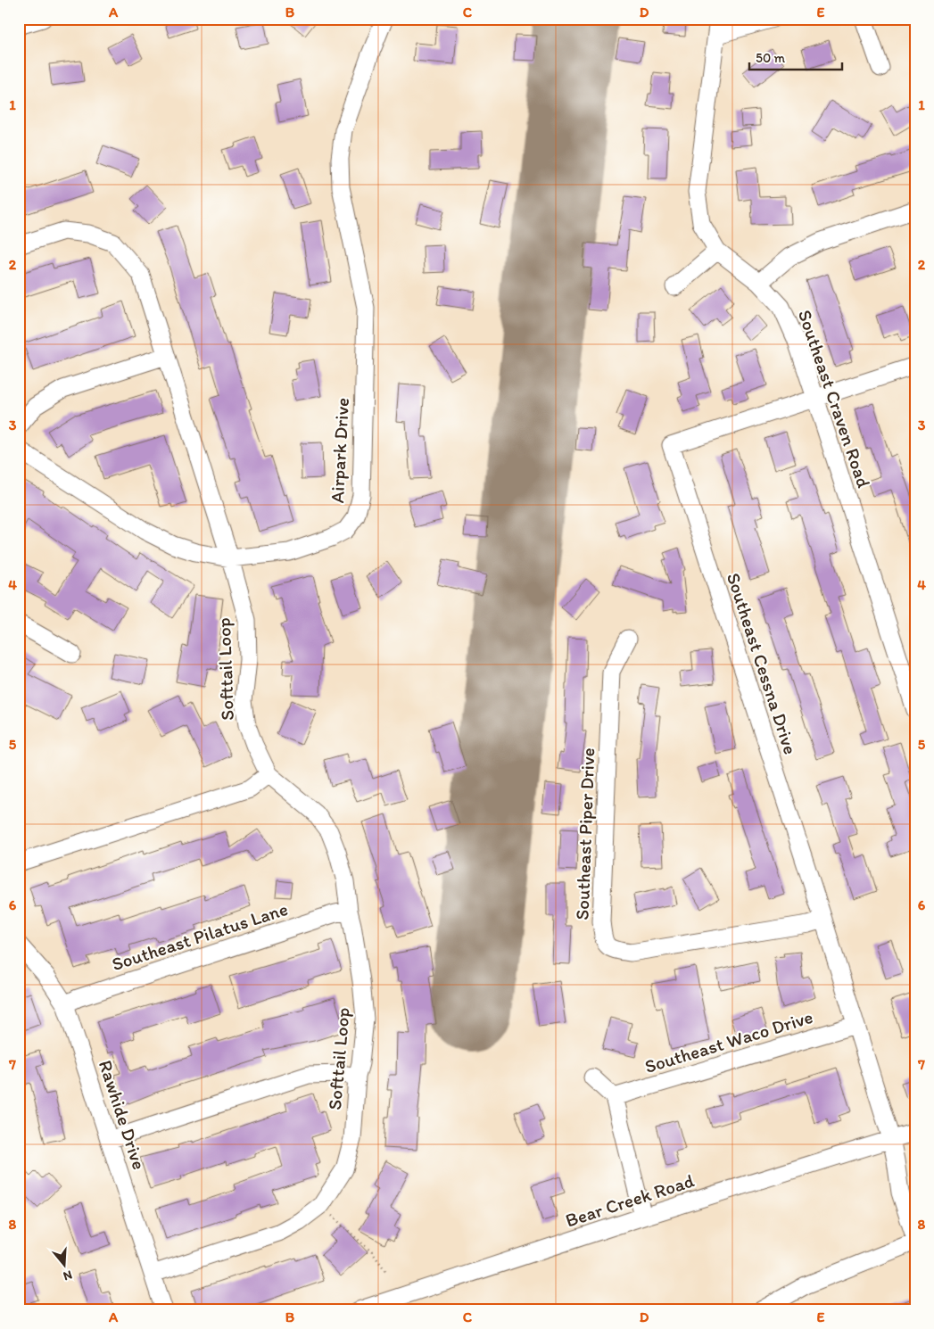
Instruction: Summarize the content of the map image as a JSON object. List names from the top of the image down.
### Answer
{
  "streets": {
    "street": [
      "Southeast Craven Road",
      "Airpark Drive",
      "Southeast Cessna Drive",
      "Softtail Loop",
      "Southeast Piper Drive",
      "Southeast Pilatus Lane",
      "Southeast Waco Drive",
      "Rawhide Drive",
      "Bear Creek Road"
    ]
  },
  "crossings": [
    ["Southeast Craven Road", "Southeast Cessna Drive"],
    ["Airpark Drive", "Softtail Loop"],
    ["Southeast Cessna Drive", "Southeast Piper Drive"],
    ["Southeast Cessna Drive", "Southeast Waco Drive"],
    ["Southeast Cessna Drive", "Bear Creek Road"],
    ["Softtail Loop", "Southeast Pilatus Lane"],
    ["Softtail Loop", "Rawhide Drive"],
    ["Southeast Pilatus Lane", "Rawhide Drive"]
  ],
  "scale_bar": "50 m",
  "north": "bottom",
  "grid": {
    "columns": [
      "A",
      "B",
      "C",
      "D",
      "E"
    ],
    "rows": [
      "1",
      "2",
      "3",
      "4",
      "5",
      "6",
      "7",
      "8"
    ]
  }
}
